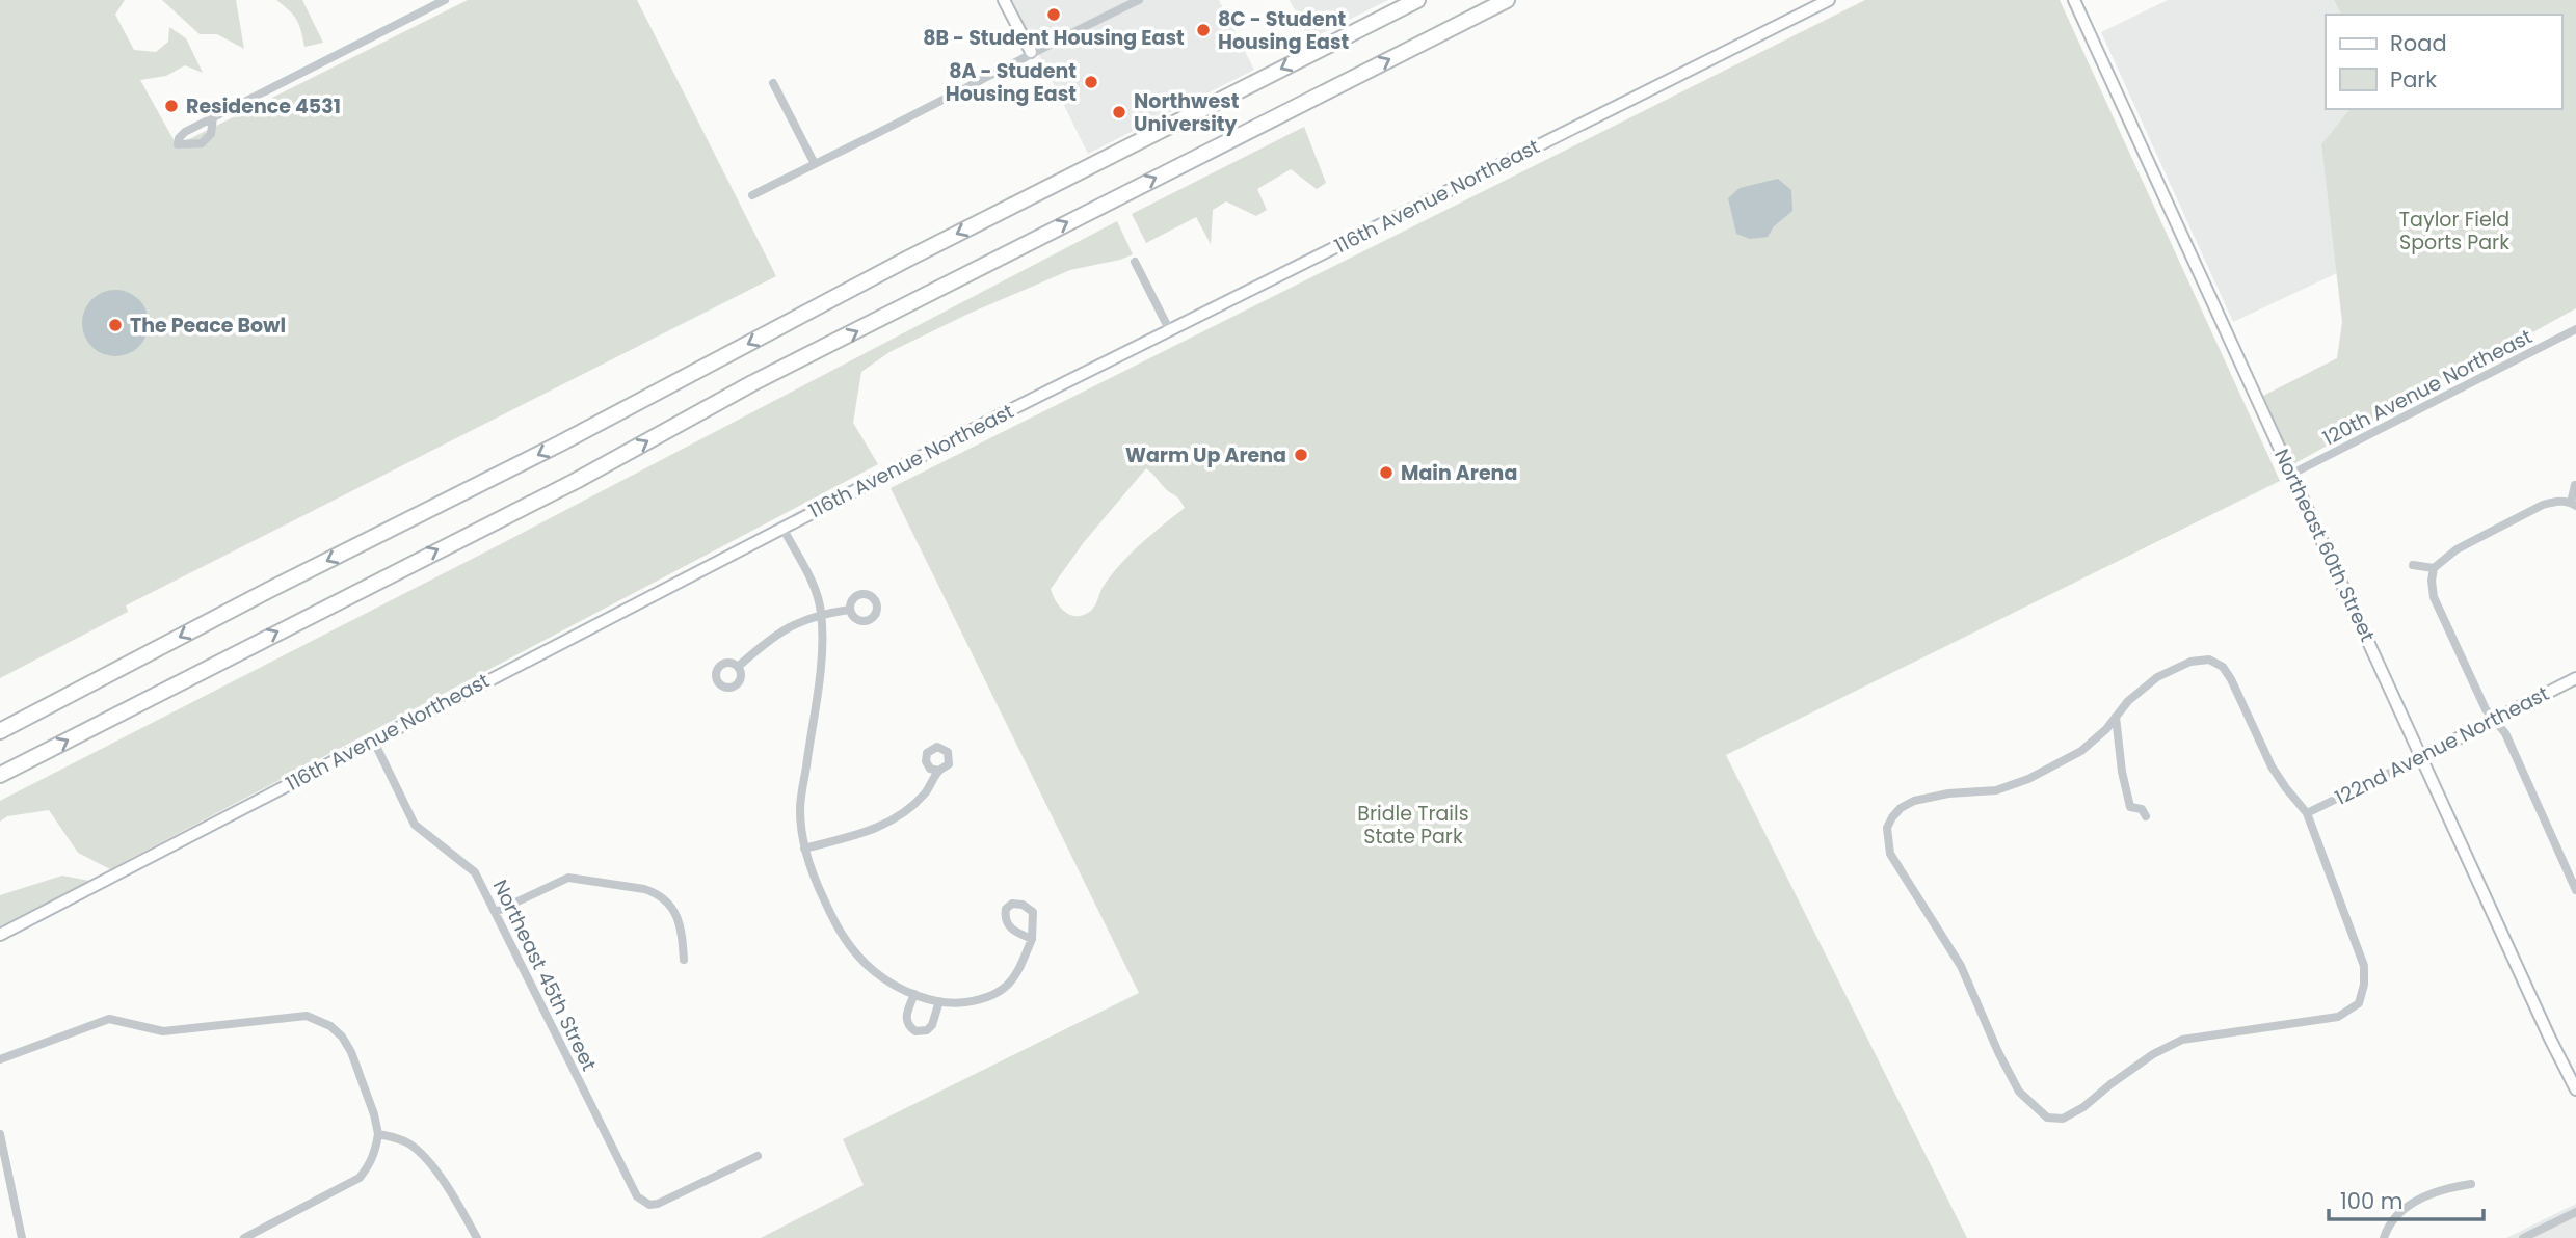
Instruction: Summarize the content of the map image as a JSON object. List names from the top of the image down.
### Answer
{
  "streets": {
    "street": [
      "116th Avenue Northeast",
      "120th Avenue Northeast",
      "Northeast 60th Street",
      "122nd Avenue Northeast",
      "Northeast 45th Street"
    ]
  },
  "crossings": [
    ["116th Avenue Northeast", "Northeast 45th Street"],
    ["120th Avenue Northeast", "Northeast 60th Street"],
    ["Northeast 60th Street", "122nd Avenue Northeast"]
  ],
  "parks": ["Taylor Field Sports Park", "Bridle Trails State Park"],
  "places": [
    "8B - Student Housing East",
    "8C - Student Housing East",
    "8A - Student Housing East",
    "Residence 4531",
    "Northwest University",
    "The Peace Bowl",
    "Warm Up Arena",
    "Main Arena"
  ],
  "legend": ["Road", "Park"],
  "scale_bar": "100 m"
}
